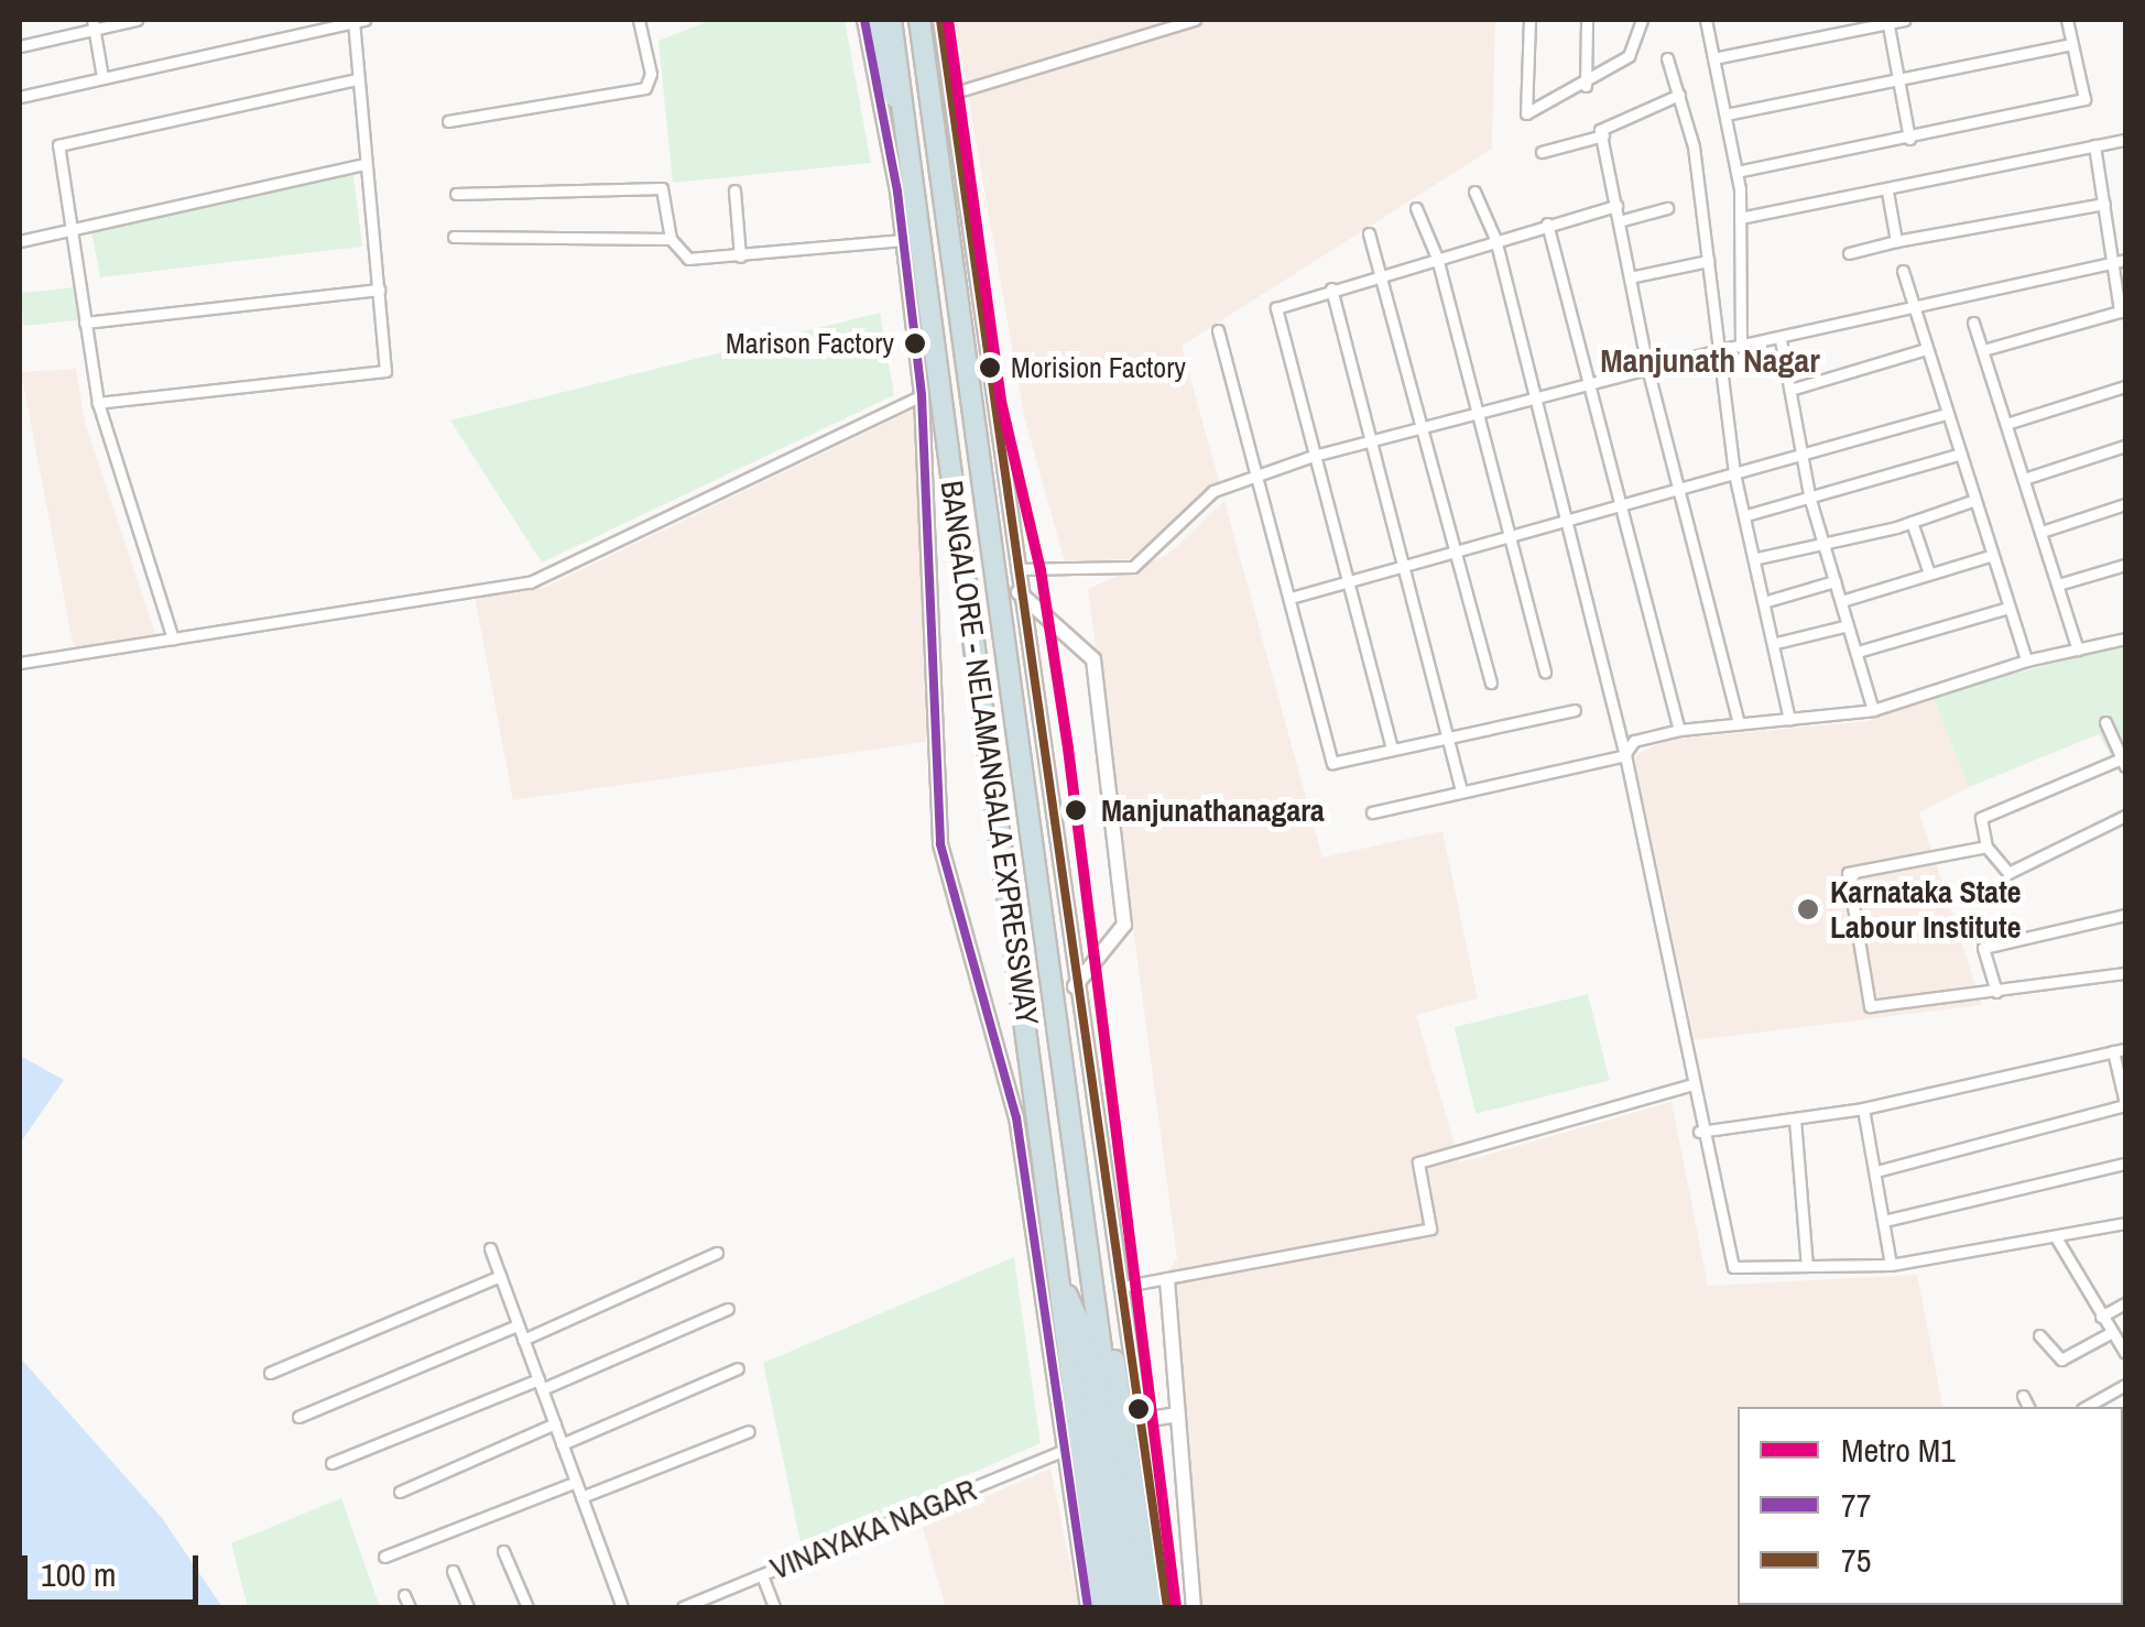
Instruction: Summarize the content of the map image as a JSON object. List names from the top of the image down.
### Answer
{
  "streets": {
    "highway": ["BANGALORE - NELAMANGALA EXPRESSWAY"],
    "street": ["VINAYAKA NAGAR"]
  },
  "districts": ["Manjunath Nagar"],
  "places": [
    "Marison Factory",
    "Morision Factory",
    "Manjunathanagara",
    "Karnataka State Labour Institute"
  ],
  "lines": ["metro line M1", "transit line 77", "transit line 75"],
  "legend": ["Metro M1", "77", "75"],
  "scale_bar": "100 m"
}
